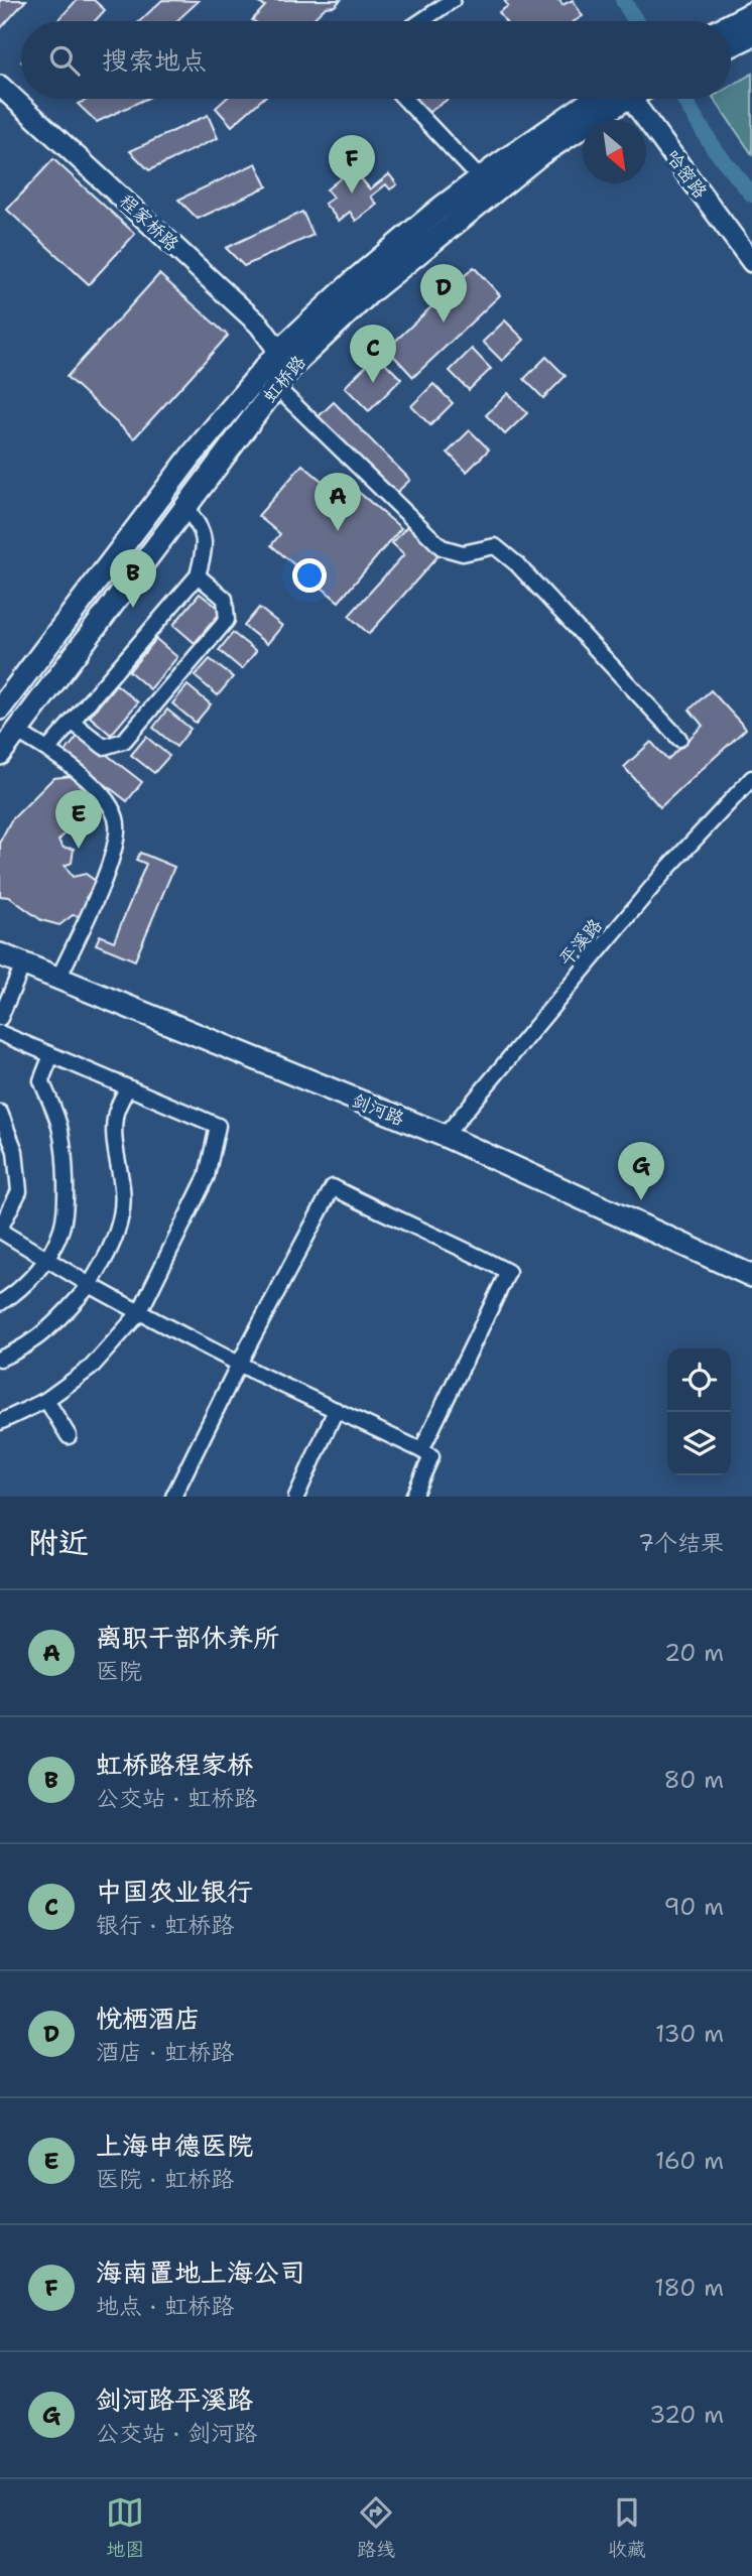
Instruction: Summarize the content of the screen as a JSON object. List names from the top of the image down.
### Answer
{
  "streets": {
    "main road": ["虹桥路", "剑河路"],
    "street": ["哈密路", "程家桥路", "平溪路"]
  },
  "crossings": [
    ["程家桥路", "虹桥路"],
    ["平溪路", "剑河路"]
  ],
  "north": "bottom right",
  "page": {
    "search": "搜索地点",
    "pins": [
      "F",
      "D",
      "C",
      "A",
      "B",
      "E",
      "G"
    ],
    "heading": ["附近", "7个结果"],
    "list": [
      {
        "mark": "A",
        "name": "离职干部休养所",
        "note": "医院",
        "value": "20 m"
      },
      {
        "mark": "B",
        "name": "虹桥路程家桥",
        "note": "公交站 · 虹桥路",
        "value": "80 m"
      },
      {
        "mark": "C",
        "name": "中国农业银行",
        "note": "银行 · 虹桥路",
        "value": "90 m"
      },
      {
        "mark": "D",
        "name": "悦栖酒店",
        "note": "酒店 · 虹桥路",
        "value": "130 m"
      },
      {
        "mark": "E",
        "name": "上海申德医院",
        "note": "医院 · 虹桥路",
        "value": "160 m"
      },
      {
        "mark": "F",
        "name": "海南置地上海公司",
        "note": "地点 · 虹桥路",
        "value": "180 m"
      },
      {
        "mark": "G",
        "name": "剑河路平溪路",
        "note": "公交站 · 剑河路",
        "value": "320 m"
      }
    ],
    "nav": ["地图", "路线", "收藏"]
  }
}
